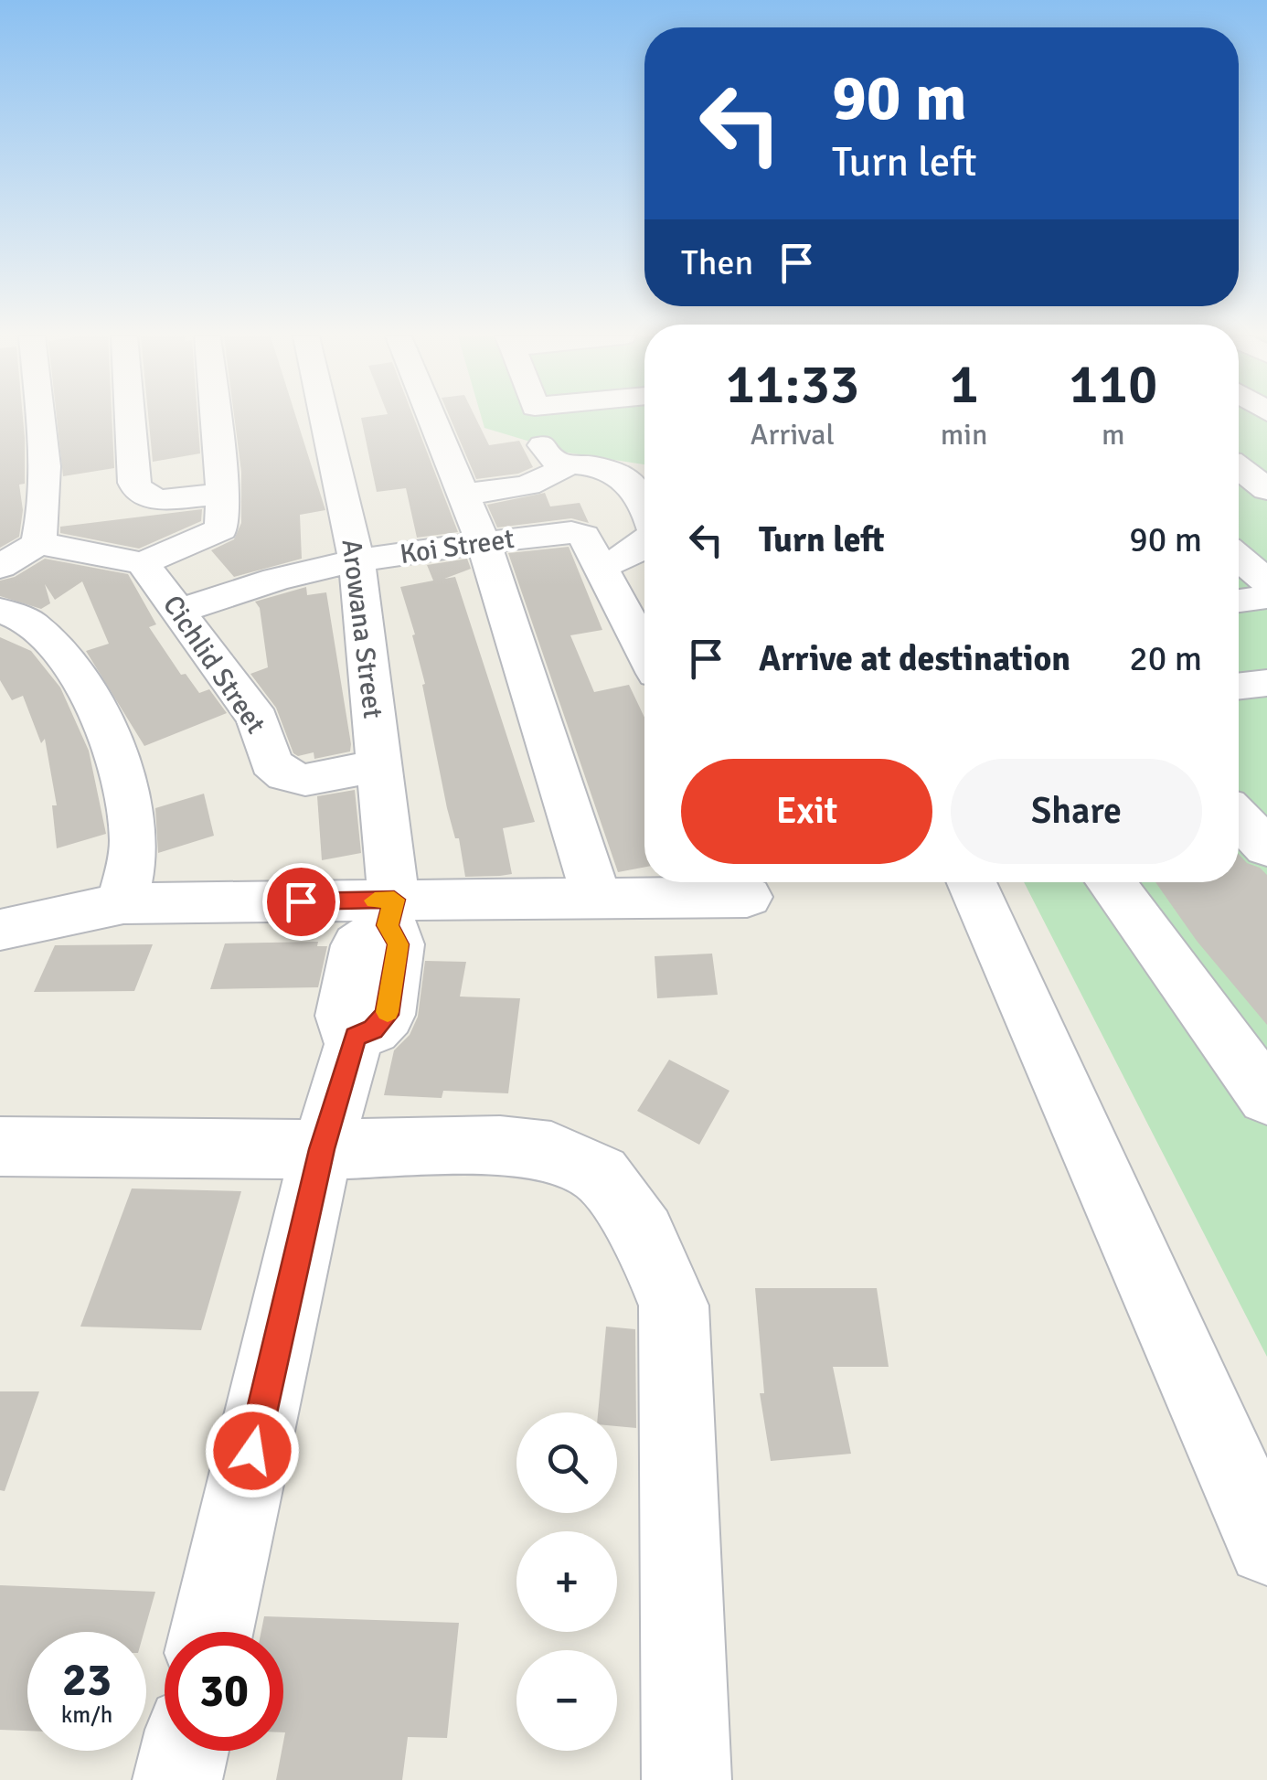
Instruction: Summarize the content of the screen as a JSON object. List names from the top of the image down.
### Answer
{
  "streets": {
    "street": ["Koi Street", "Arowana Street", "Cichlid Street"]
  },
  "crossings": [
    ["Koi Street", "Arowana Street"],
    ["Koi Street", "Cichlid Street"],
    ["Arowana Street", "Cichlid Street"]
  ],
  "page": {
    "turn": ["90 m", "Turn left"],
    "then": "Then",
    "eta": [
      "11:33",
      "Arrival",
      "1",
      "min",
      "110",
      "m"
    ],
    "list": [
      {
        "name": "Turn left",
        "value": "90 m"
      },
      {
        "name": "Arrive at destination",
        "value": "20 m"
      }
    ],
    "buttons": ["Exit", "Share"],
    "map_buttons": ["+", "−"],
    "speed": "23 km/h",
    "limit": "30"
  }
}
